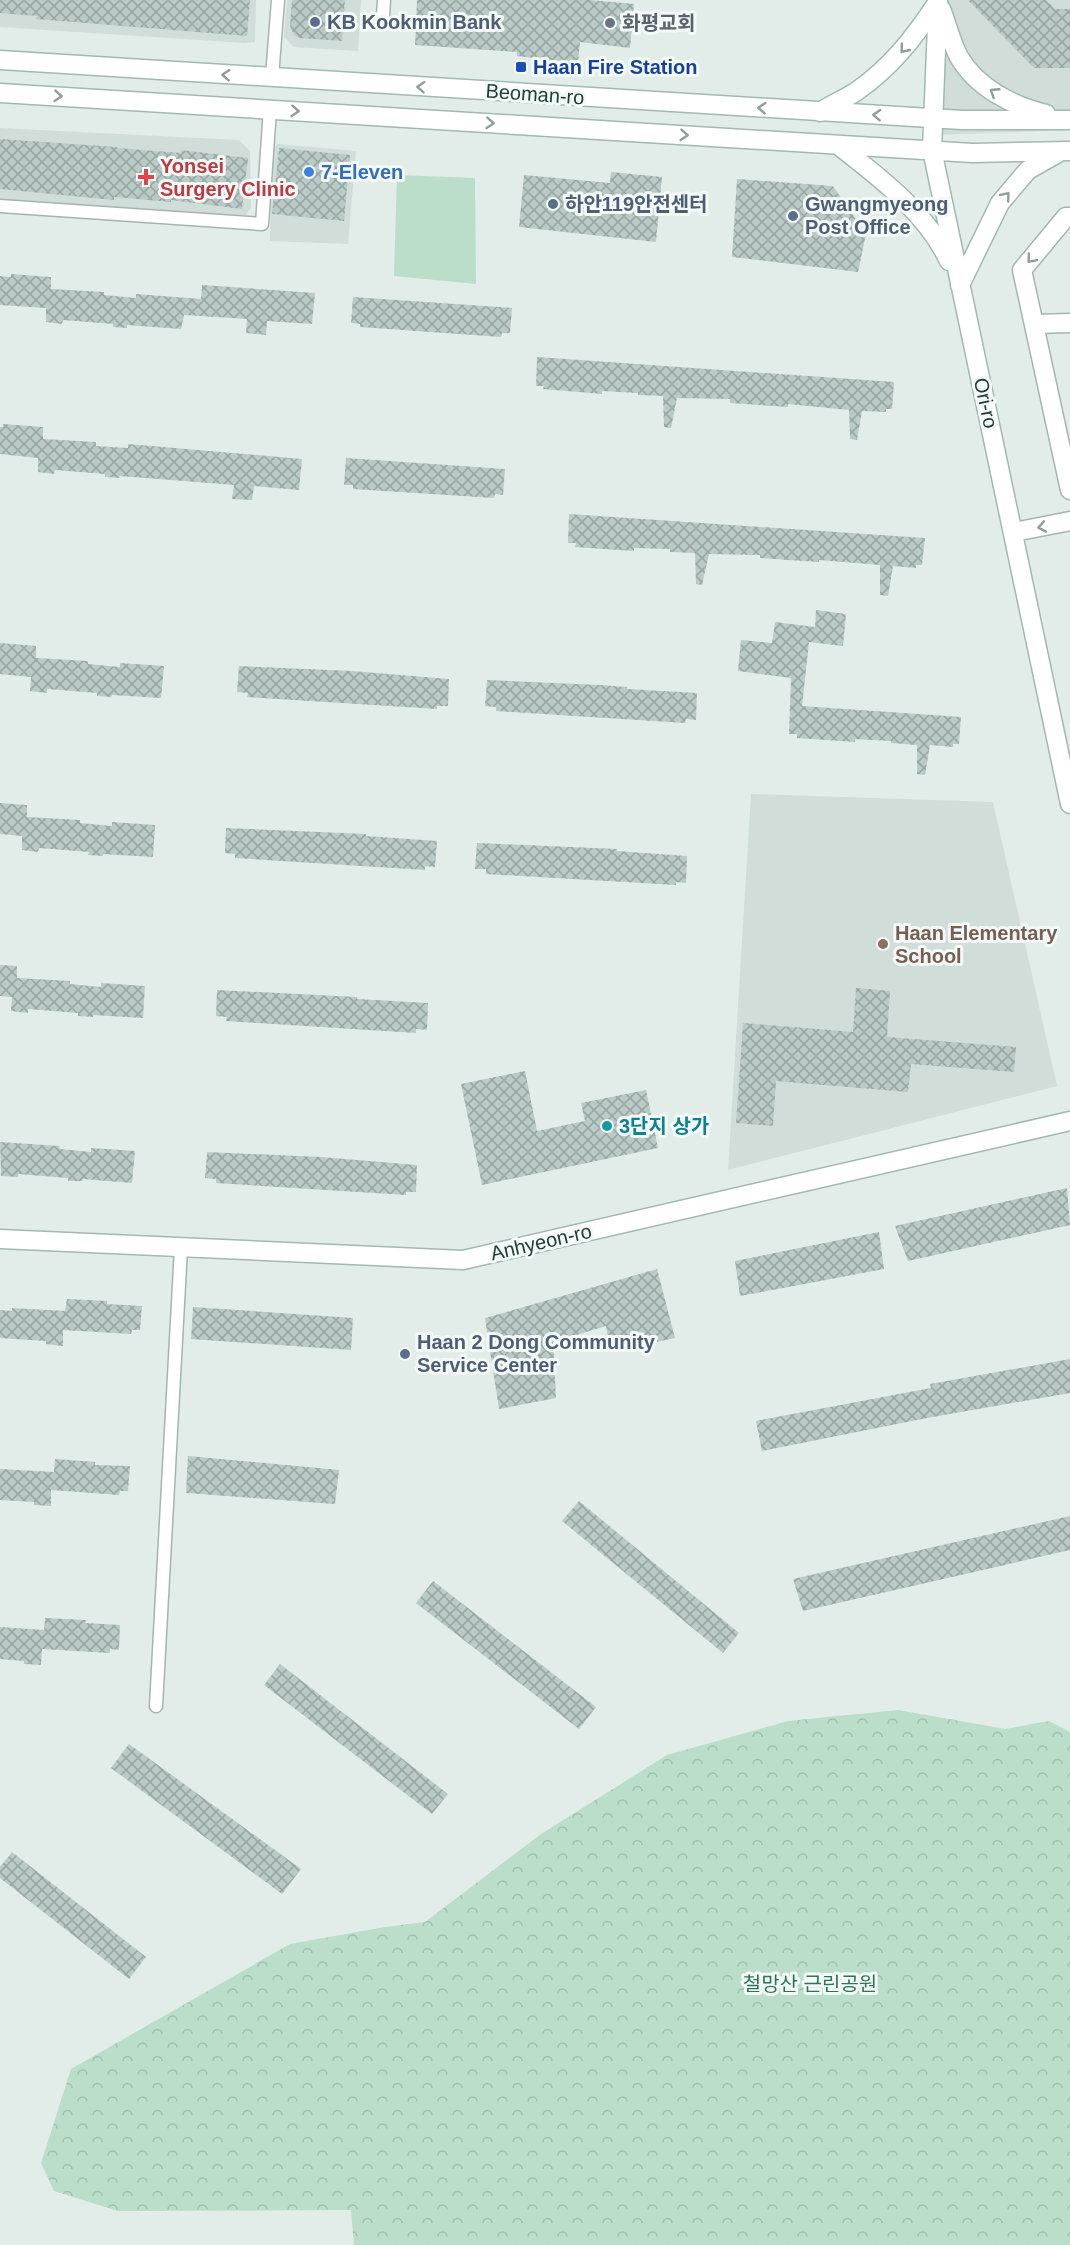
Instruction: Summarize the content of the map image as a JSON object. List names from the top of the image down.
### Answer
{
  "streets": {
    "main road": ["Beoman-ro", "Ori-ro", "Anhyeon-ro"]
  },
  "crossings": [
    ["Beoman-ro", "Ori-ro"]
  ],
  "parks": ["철망산 근린공원"],
  "places": {
    "other": [
      "KB Kookmin Bank",
      "화평교회",
      "7-Eleven",
      "하안119안전센터",
      "Gwangmyeong Post Office",
      "Haan Elementary School",
      "3단지 상가",
      "Haan 2 Dong Community Service Center"
    ],
    "transit": ["Haan Fire Station"],
    "health": ["Yonsei Surgery Clinic"]
  }
}
